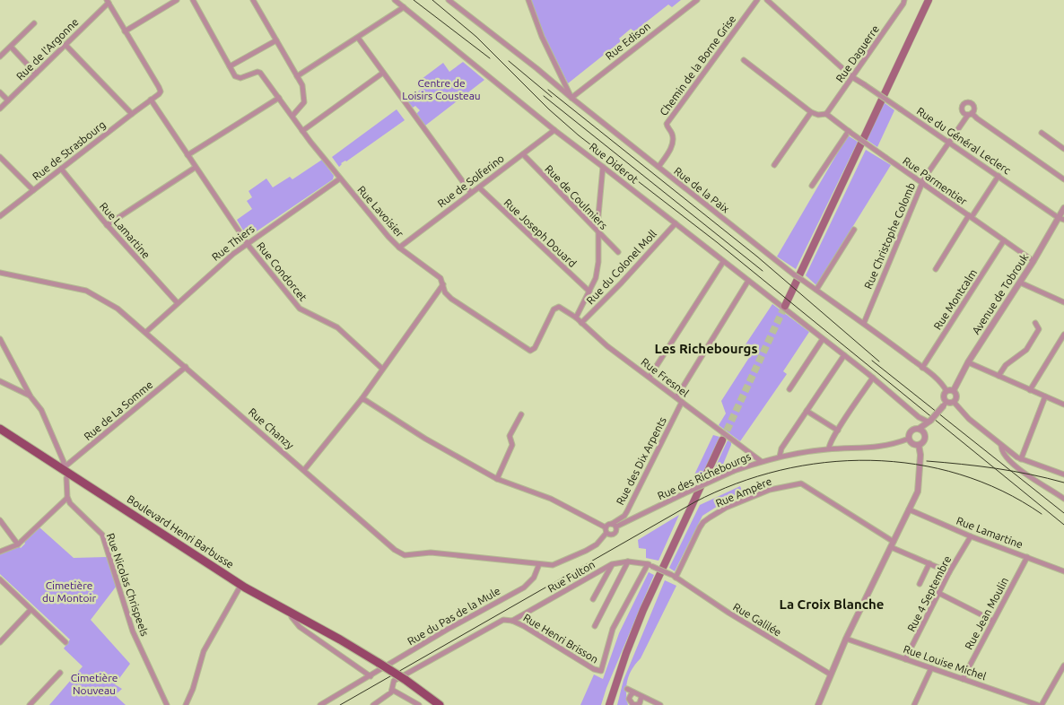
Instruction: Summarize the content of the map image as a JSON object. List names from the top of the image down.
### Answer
{
  "streets": {
    "main road": ["Boulevard Henri Barbusse"],
    "street": [
      "Rue Edison",
      "Rue de l'Argonne",
      "Rue Daguerre",
      "Chemin de la Borne Grise",
      "Rue du Général Leclerc",
      "Rue de Strasbourg",
      "Rue Diderot",
      "Rue de Solferino",
      "Rue Parmentier",
      "Rue de la Paix",
      "Rue de Coulmiers",
      "Rue Lavoisier",
      "Rue Lamartine",
      "Rue Joseph Douard",
      "Rue Christophe Colomb",
      "Rue Thiers",
      "Rue du Colonel Moll",
      "Rue Condorcet",
      "Avenue de Tobrouk",
      "Rue Montcalm",
      "Rue Fresnel",
      "Rue de La Somme",
      "Rue Chanzy",
      "Rue des Dix Arpents",
      "Rue des Richebourgs",
      "Rue Ampère",
      "Rue Fulton",
      "Rue Nicolas Chrispeels",
      "Rue 4 Septembre",
      "Rue Jean Moulin",
      "Rue du Pas de la Mule",
      "Rue Galilée",
      "Rue Henri Brisson",
      "Rue Louise Michel"
    ]
  },
  "crossings": [
    ["Rue Edison", "Rue de la Paix"],
    ["Rue Daguerre", "Rue du Général Leclerc"],
    ["Rue Daguerre", "Rue Parmentier"],
    ["Chemin de la Borne Grise", "Rue de la Paix"],
    ["Rue du Général Leclerc", "Rue Christophe Colomb"],
    ["Rue du Général Leclerc", "Avenue de Tobrouk"],
    ["Rue de Strasbourg", "Rue Lamartine"],
    ["Rue de Strasbourg", "Rue Condorcet"],
    ["Rue Diderot", "Rue de Solferino"],
    ["Rue Diderot", "Rue du Colonel Moll"],
    ["Rue de Solferino", "Rue de Coulmiers"],
    ["Rue de Solferino", "Rue Lavoisier"],
    ["Rue de Solferino", "Rue Joseph Douard"],
    ["Rue Parmentier", "Rue Christophe Colomb"],
    ["Rue Parmentier", "Avenue de Tobrouk"],
    ["Rue Parmentier", "Rue Montcalm"],
    ["Rue de la Paix", "Rue Christophe Colomb"],
    ["Rue de la Paix", "Avenue de Tobrouk"],
    ["Rue de la Paix", "Rue Montcalm"],
    ["Rue Lavoisier", "Rue Thiers"],
    ["Rue Lavoisier", "Rue Fresnel"],
    ["Rue Lamartine", "Rue Thiers"],
    ["Rue Lamartine", "Rue 4 Septembre"],
    ["Rue Lamartine", "Rue Jean Moulin"],
    ["Rue Thiers", "Rue Condorcet"],
    ["Rue Thiers", "Rue Chanzy"],
    ["Rue du Colonel Moll", "Rue Fresnel"],
    ["Rue Fresnel", "Rue des Dix Arpents"],
    ["Rue Fresnel", "Rue des Richebourgs"],
    ["Rue de La Somme", "Rue Chanzy"],
    ["Rue de La Somme", "Boulevard Henri Barbusse"],
    ["Rue Chanzy", "Rue des Dix Arpents"],
    ["Rue Chanzy", "Rue des Richebourgs"],
    ["Rue Chanzy", "Rue du Pas de la Mule"],
    ["Rue des Dix Arpents", "Rue des Richebourgs"],
    ["Rue Ampère", "Rue Galilée"],
    ["Boulevard Henri Barbusse", "Rue du Pas de la Mule"],
    ["Rue Fulton", "Rue Galilée"],
    ["Rue Fulton", "Rue Henri Brisson"],
    ["Rue 4 Septembre", "Rue Louise Michel"],
    ["Rue Jean Moulin", "Rue Louise Michel"],
    ["Rue Galilée", "Rue Henri Brisson"]
  ],
  "districts": ["Les Richebourgs", "La Croix Blanche"],
  "parks": ["Centre de Loisirs Cousteau", "Cimetière du Montoir", "Cimetière Nouveau"]
}
